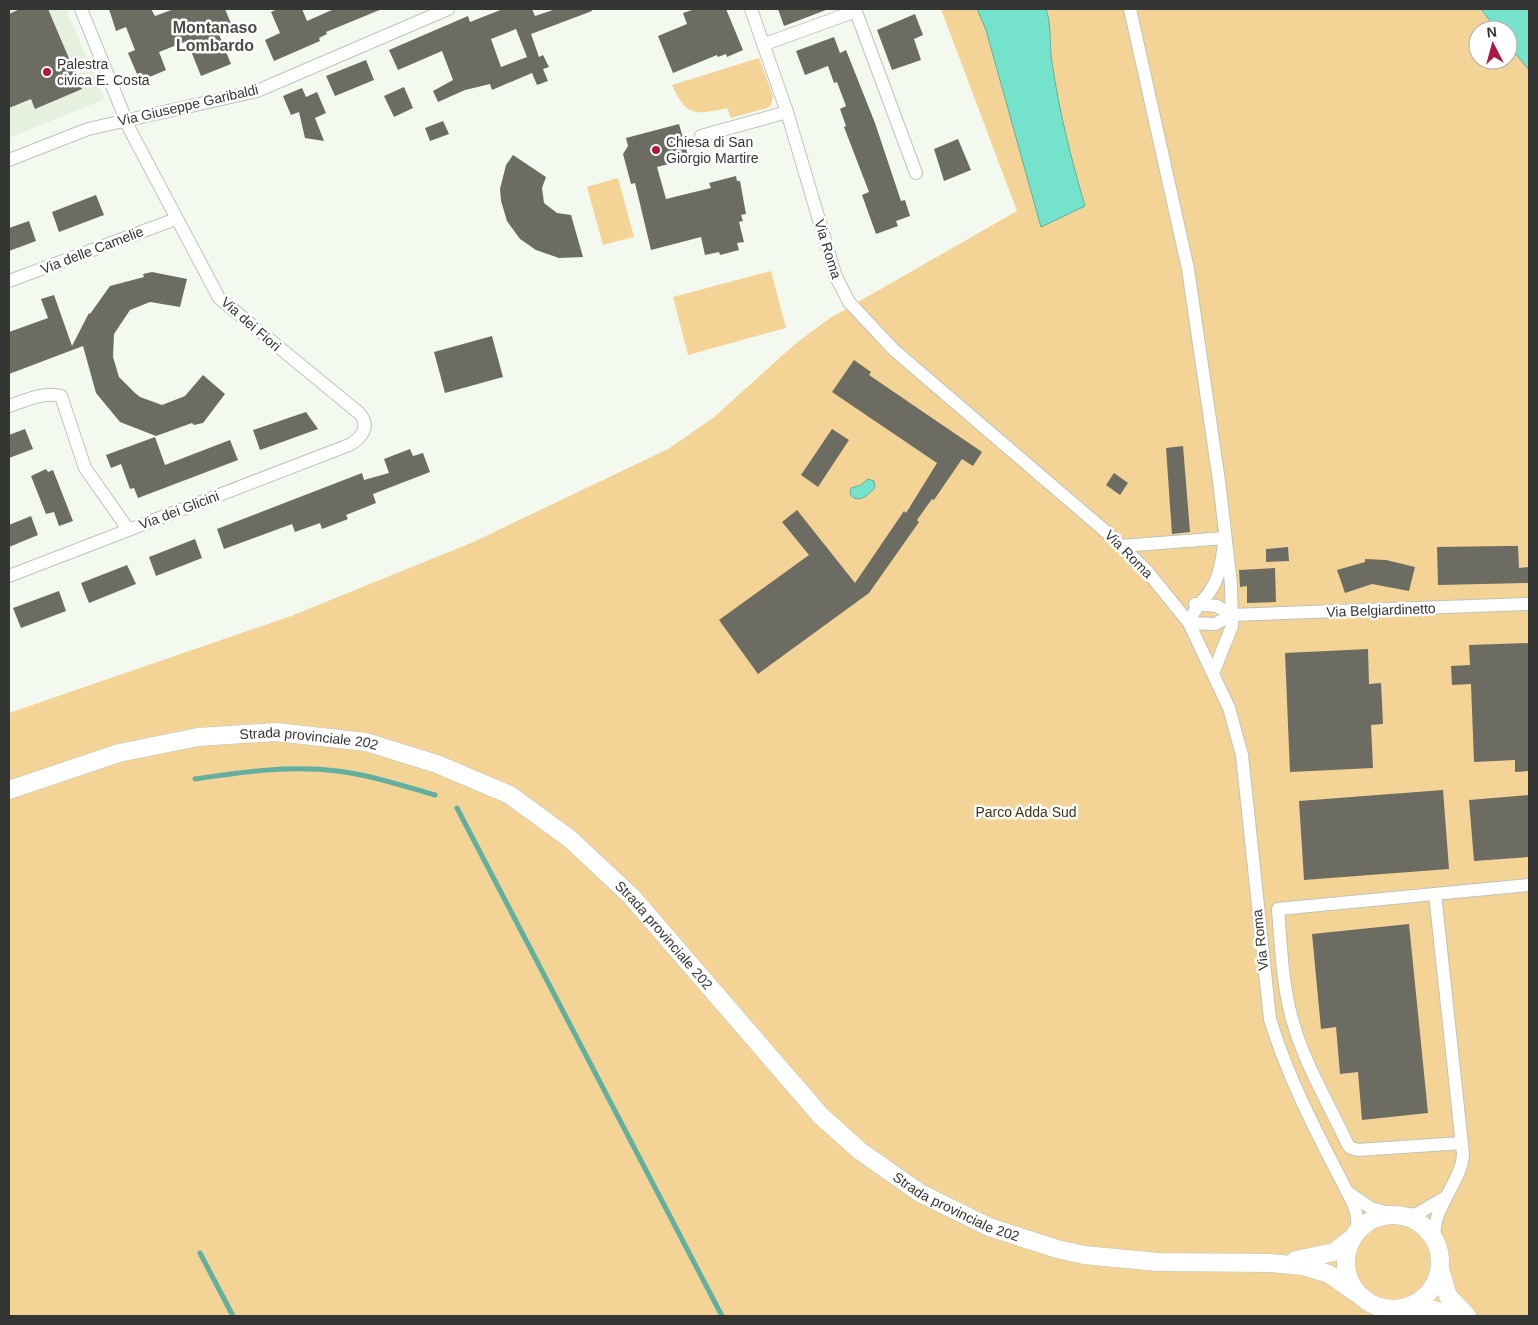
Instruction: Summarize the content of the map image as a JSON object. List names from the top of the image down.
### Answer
{
  "streets": {
    "street": [
      "Via Giuseppe Garibaldi",
      "Via Roma",
      "Via delle Camelie",
      "Via dei Fiori",
      "Via dei Glicini",
      "Via Belgiardinetto",
      "Strada provinciale 202"
    ]
  },
  "crossings": [
    ["Via Giuseppe Garibaldi", "Via dei Fiori"],
    ["Via Roma", "Strada provinciale 202"],
    ["Via delle Camelie", "Via dei Fiori"],
    ["Via dei Fiori", "Via dei Glicini"]
  ],
  "districts": ["Montanaso Lombardo"],
  "parks": ["Parco Adda Sud"],
  "places": ["Palestra civica E. Costa", "Chiesa di San Giorgio Martire"],
  "north": "top"
}
